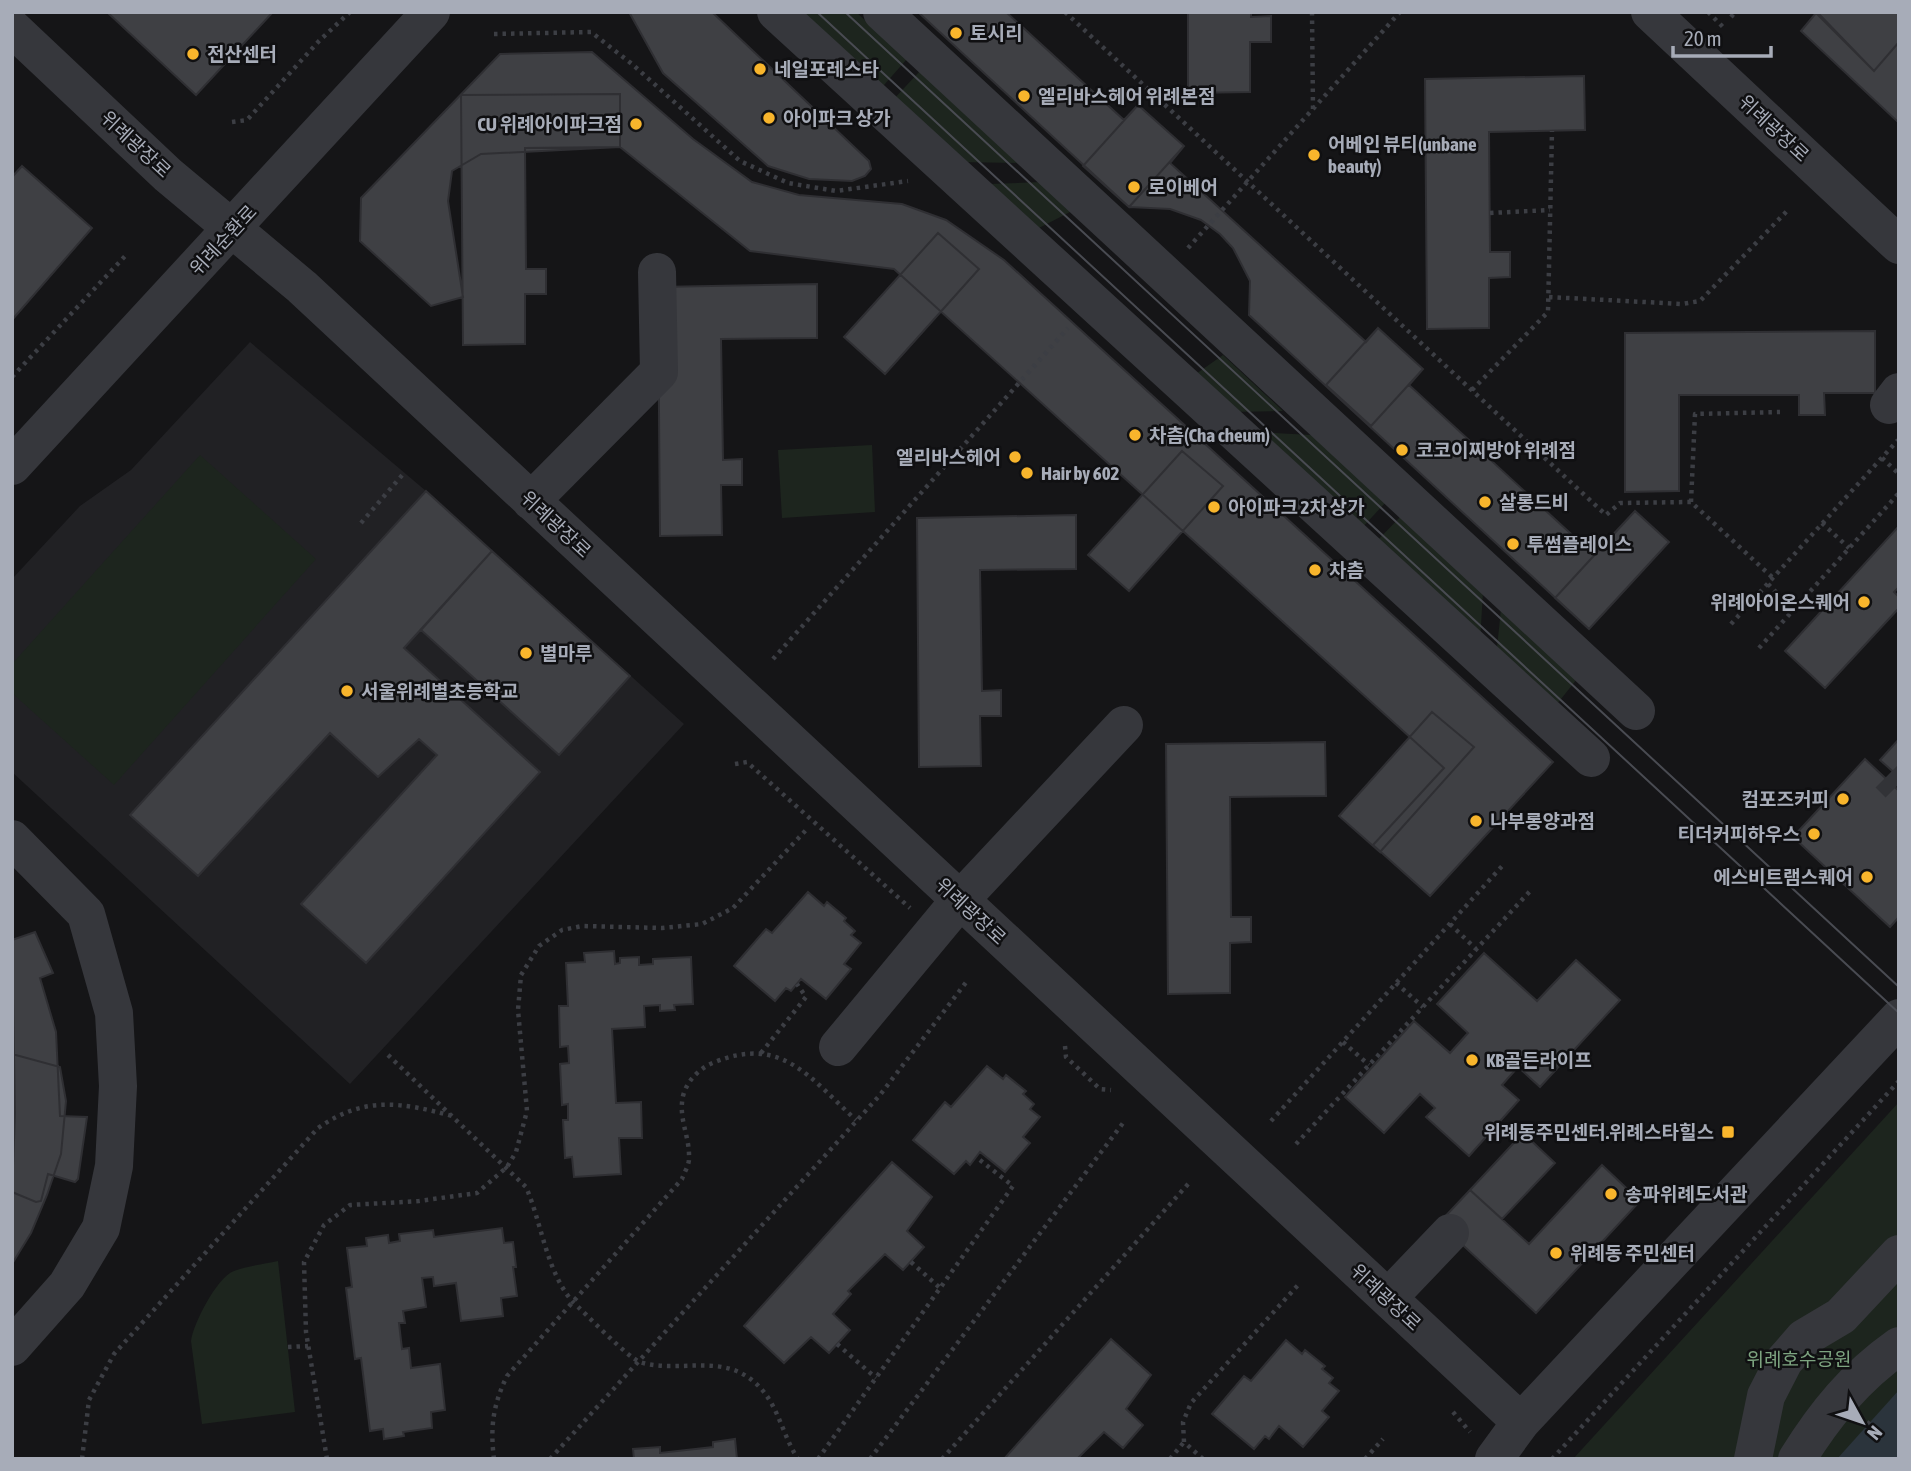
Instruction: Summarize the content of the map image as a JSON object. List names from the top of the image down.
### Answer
{
  "streets": {
    "street": ["위례광장로", "위례순환로"]
  },
  "crossings": [
    ["위례광장로", "위례순환로"]
  ],
  "parks": ["위례호수공원"],
  "places": {
    "other": [
      "토시리",
      "전산센터",
      "네일포레스타",
      "엘리바스헤어 위례본점",
      "아이파크 상가",
      "CU 위례아이파크점",
      "어베인 뷰티(unbane beauty)",
      "로이베어",
      "차츰(Cha cheum)",
      "코코이찌방야 위례점",
      "엘리바스헤어",
      "Hair by 602",
      "살롱드비",
      "아이파크 2차 상가",
      "투썸플레이스",
      "차츰",
      "위례아이온스퀘어",
      "별마루",
      "서울위례별초등학교",
      "컴포즈커피",
      "나부롱양과점",
      "티더커피하우스",
      "에스비트램스퀘어",
      "KB골든라이프",
      "송파위례도서관",
      "위례동 주민센터"
    ],
    "transit": ["위례동주민센터.위례스타힐스"]
  },
  "scale_bar": "20 m",
  "north": "bottom right"
}
